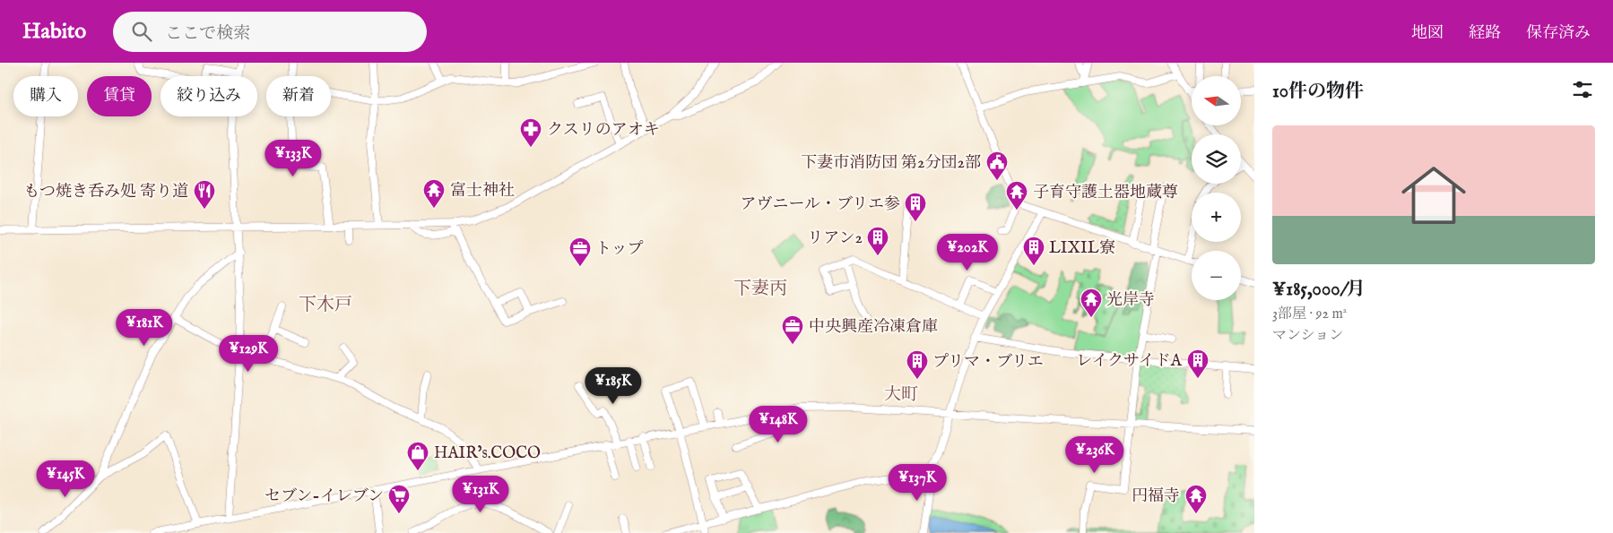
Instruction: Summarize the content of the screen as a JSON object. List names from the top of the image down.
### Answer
{
  "districts": ["下妻丙", "下木戸", "大町"],
  "places": {
    "pharmacy": ["クスリのアオキ"],
    "public building": ["下妻市消防団 第2分団2部"],
    "temple": [
      "富士神社",
      "子育守護土器地蔵尊",
      "光岸寺",
      "円福寺"
    ],
    "restaurant": ["もつ焼き呑み処 寄り道"],
    "building": [
      "アヴニール・ブリエ参",
      "リアン2",
      "LIXIL寮",
      "レイクサイドA",
      "プリマ・ブリエ"
    ],
    "office": ["トップ", "中央興産冷凍倉庫"],
    "shop": ["HAIR’s.COCO"],
    "supermarket": ["セブン-イレブン"]
  },
  "north": "left",
  "page": {
    "header": "Habito",
    "search": "ここで検索",
    "nav": ["地図", "経路", "保存済み"],
    "heading": "10件の物件",
    "map_buttons": ["+", "−"],
    "chip": [
      "購入",
      "賃貸",
      "絞り込み",
      "新着"
    ],
    "list": [
      {
        "name": "¥185,000/月",
        "note": "3部屋 · 92 m² · マンション"
      }
    ],
    "price": [
      "¥133K",
      "¥202K",
      "¥181K",
      "¥129K",
      "¥185K",
      "¥148K",
      "¥236K",
      "¥145K",
      "¥137K",
      "¥131K"
    ]
  }
}
